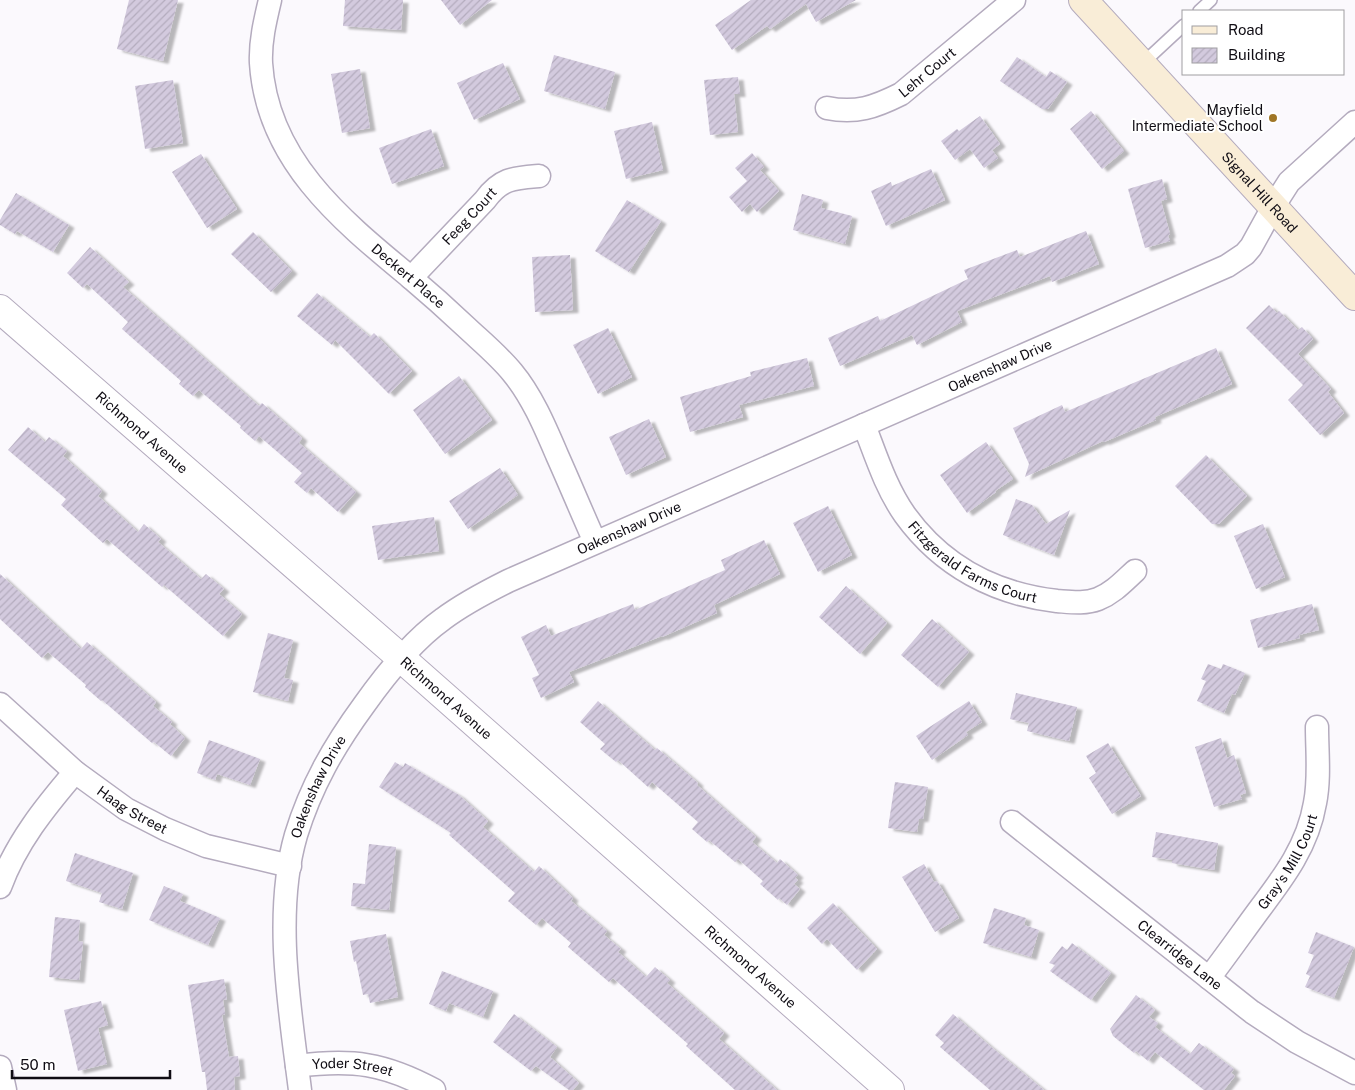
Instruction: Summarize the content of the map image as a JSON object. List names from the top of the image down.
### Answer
{
  "streets": {
    "main road": ["Signal Hill Road"],
    "street": [
      "Lehr Court",
      "Feeg Court",
      "Deckert Place",
      "Oakenshaw Drive",
      "Richmond Avenue",
      "Fitzgerald Farms Court",
      "Haag Street",
      "Gray's Mill Court",
      "Clearridge Lane",
      "Yoder Street"
    ]
  },
  "crossings": [
    ["Signal Hill Road", "Oakenshaw Drive"],
    ["Feeg Court", "Deckert Place"],
    ["Deckert Place", "Oakenshaw Drive"],
    ["Oakenshaw Drive", "Richmond Avenue"],
    ["Oakenshaw Drive", "Fitzgerald Farms Court"],
    ["Oakenshaw Drive", "Haag Street"],
    ["Oakenshaw Drive", "Yoder Street"],
    ["Gray's Mill Court", "Clearridge Lane"]
  ],
  "places": ["Mayfield Intermediate School"],
  "legend": ["Road", "Building"],
  "scale_bar": "50 m"
}
